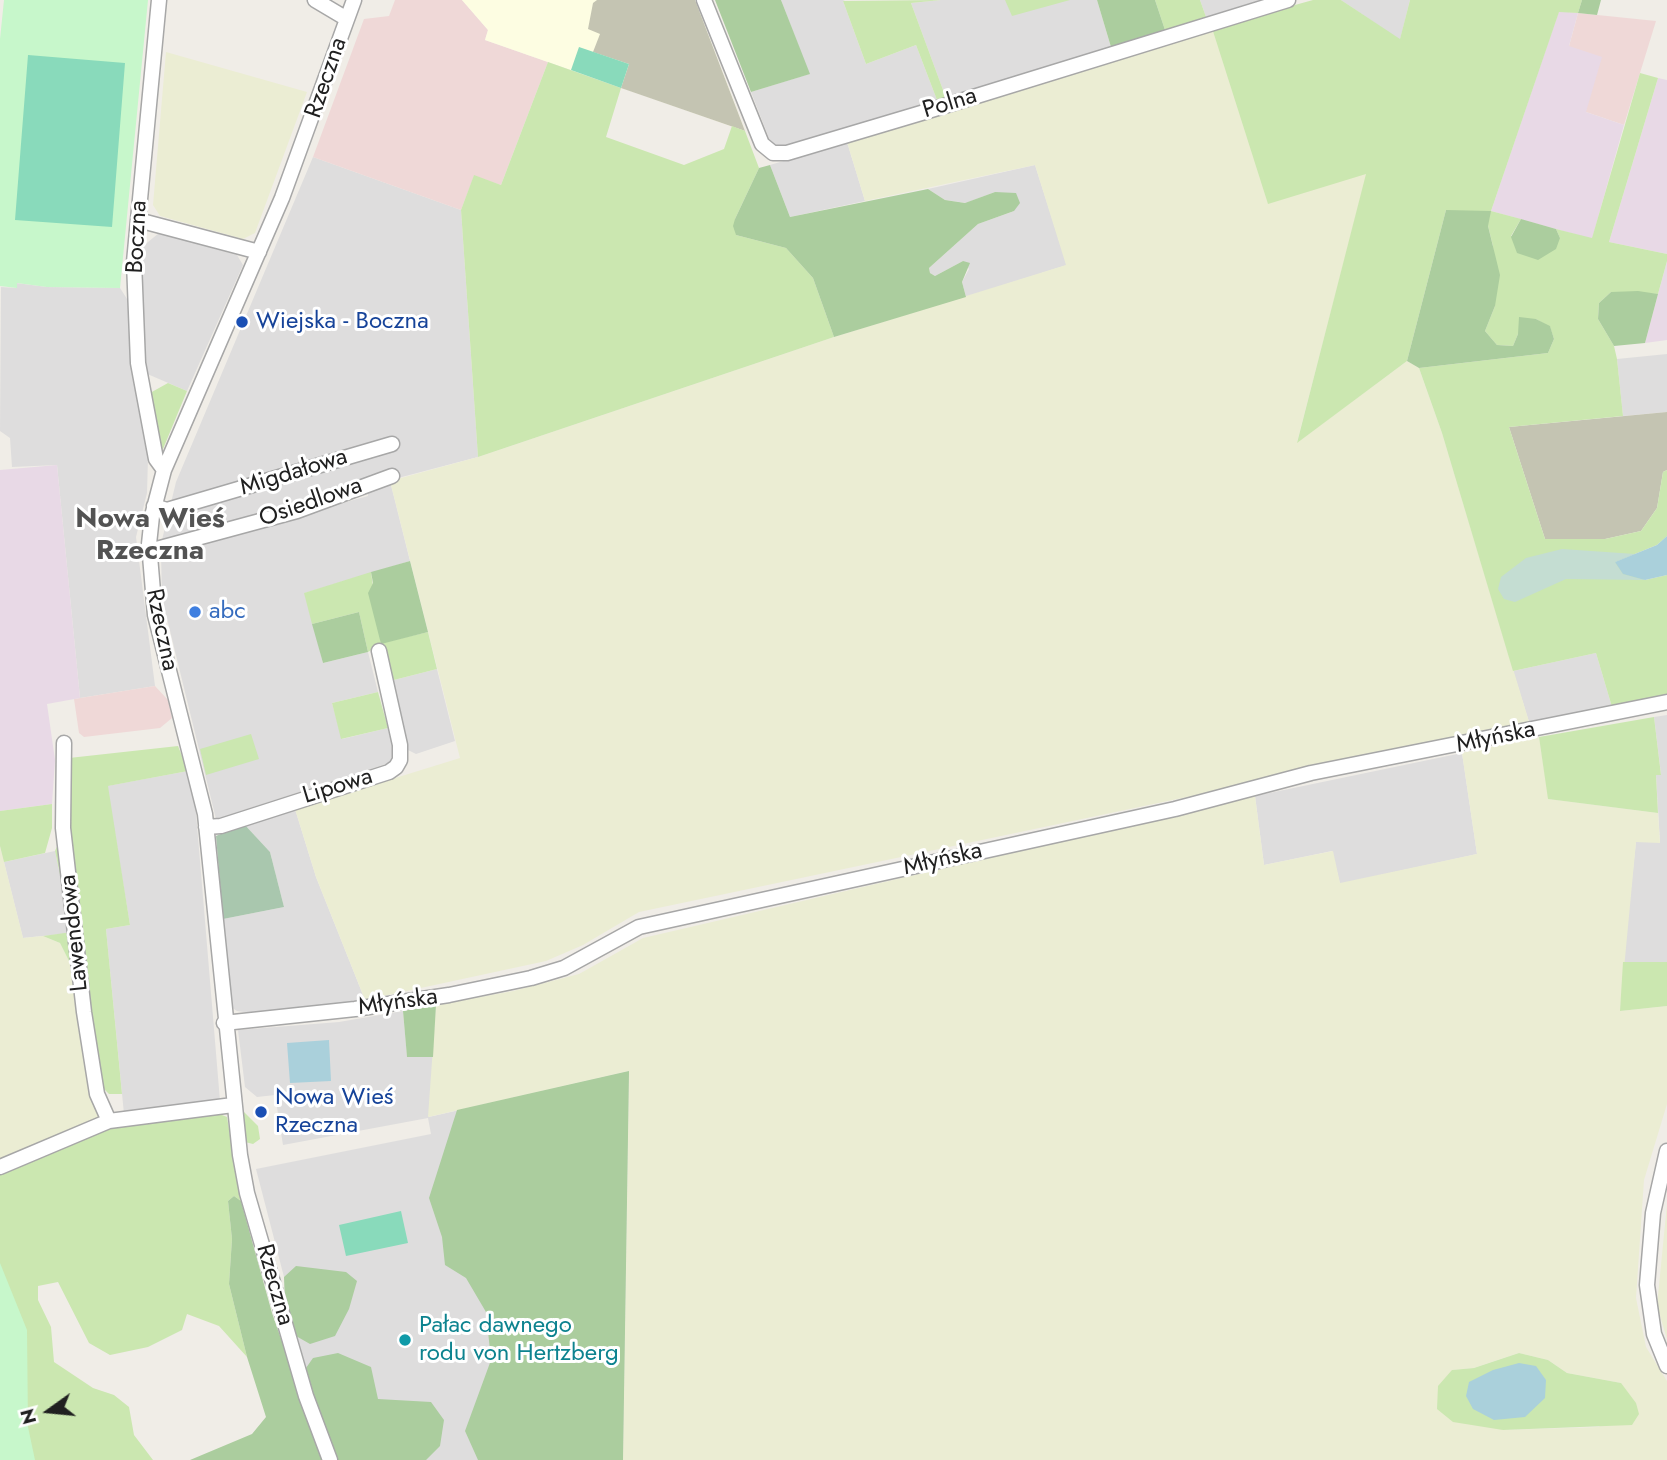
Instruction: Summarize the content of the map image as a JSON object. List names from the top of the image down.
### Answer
{
  "streets": {
    "street": [
      "Rzeczna",
      "Polna",
      "Boczna",
      "Migdałowa",
      "Osiedlowa",
      "Młyńska",
      "Lipowa",
      "Lawendowa"
    ]
  },
  "crossings": [
    ["Rzeczna", "Boczna"],
    ["Rzeczna", "Migdałowa"],
    ["Rzeczna", "Osiedlowa"],
    ["Rzeczna", "Młyńska"],
    ["Rzeczna", "Lipowa"]
  ],
  "districts": ["Nowa Wieś Rzeczna"],
  "places": [
    "Wiejska - Boczna",
    "abc",
    "Nowa Wieś Rzeczna",
    "Pałac dawnego rodu von Hertzberg"
  ],
  "north": "left"
}
